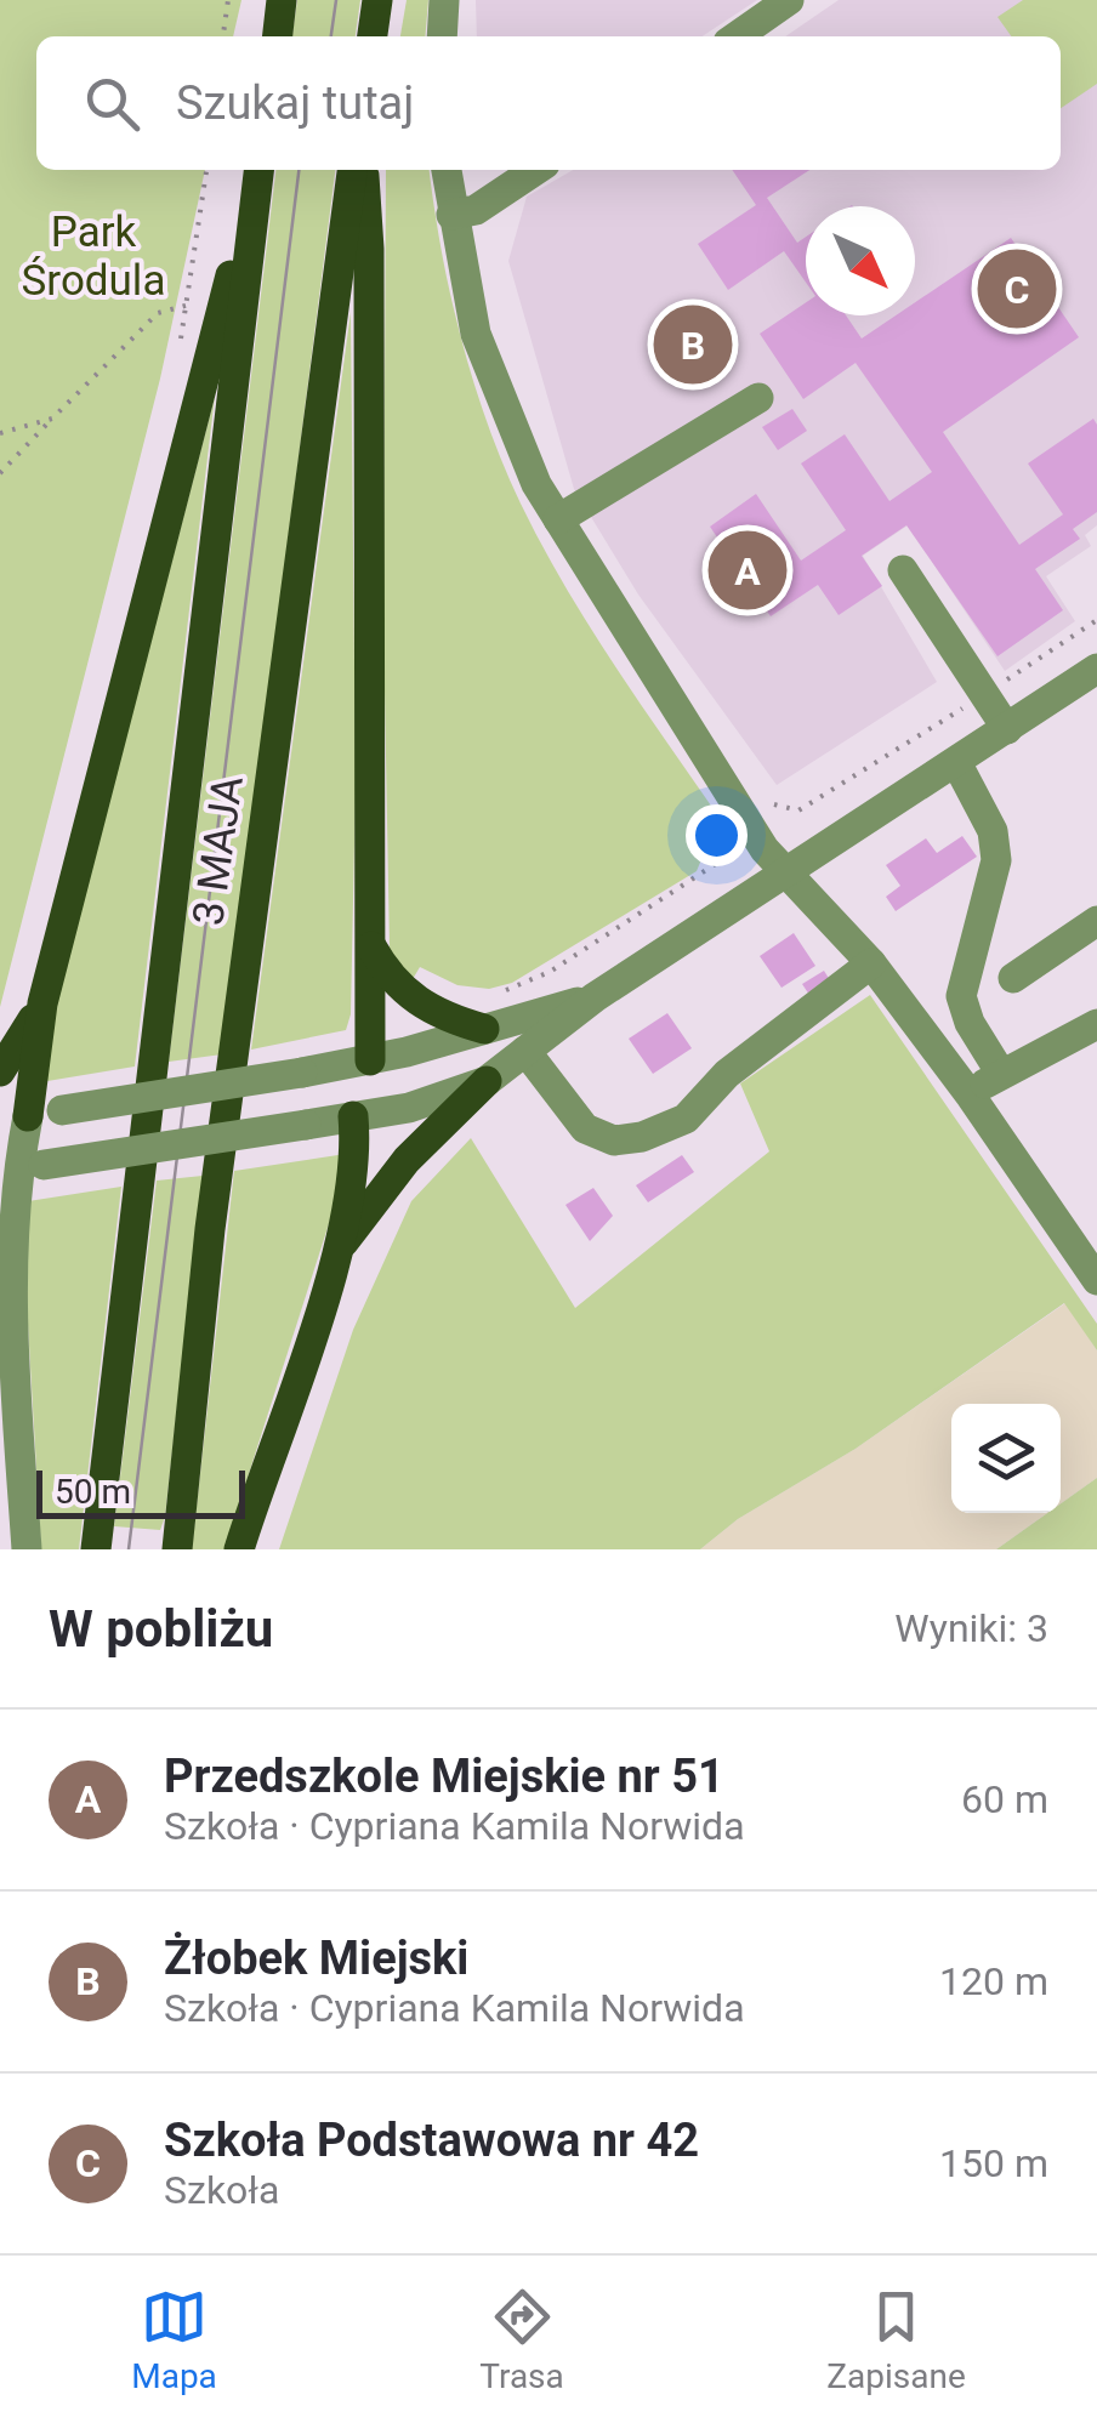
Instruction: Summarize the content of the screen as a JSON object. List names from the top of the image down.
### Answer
{
  "streets": {
    "main road": ["3 MAJA"]
  },
  "parks": ["Park Środula"],
  "scale_bar": "50 m",
  "north": "bottom right",
  "page": {
    "search": "Szukaj tutaj",
    "pins": ["C", "B", "A"],
    "scale": "50 m",
    "heading": ["W pobliżu", "Wyniki: 3"],
    "list": [
      {
        "mark": "A",
        "name": "Przedszkole Miejskie nr 51",
        "note": "Szkoła · Cypriana Kamila Norwida",
        "value": "60 m"
      },
      {
        "mark": "B",
        "name": "Żłobek Miejski",
        "note": "Szkoła · Cypriana Kamila Norwida",
        "value": "120 m"
      },
      {
        "mark": "C",
        "name": "Szkoła Podstawowa nr 42",
        "note": "Szkoła",
        "value": "150 m"
      }
    ],
    "nav": ["Mapa", "Trasa", "Zapisane"]
  }
}
